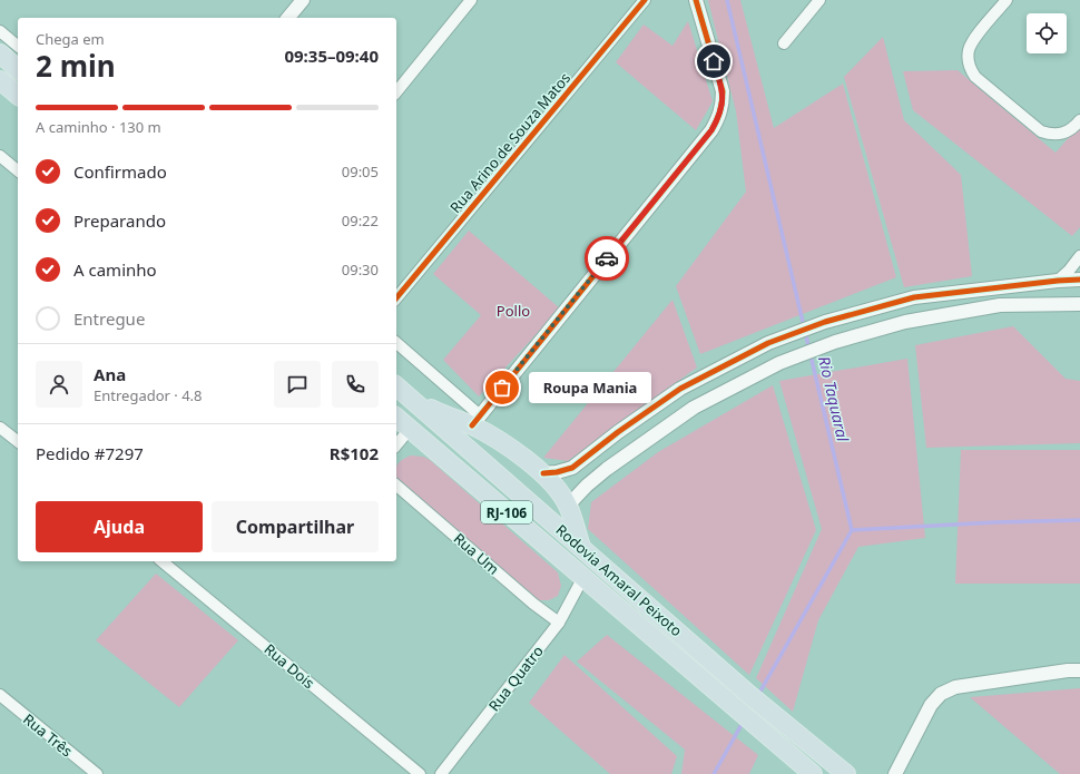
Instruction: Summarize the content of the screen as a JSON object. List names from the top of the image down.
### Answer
{
  "streets": {
    "highway": ["RJ-106", "Rodovia Amaral Peixoto"],
    "street": [
      "Rua Arino de Souza Matos",
      "Rua Um",
      "Rua Dois",
      "Rua Quatro",
      "Rua Três"
    ]
  },
  "crossings": [
    ["Rua Um", "Rua Quatro"],
    ["Rodovia Amaral Peixoto", "Rua Quatro"]
  ],
  "water": ["Rio Taquaral"],
  "parks": ["Pollo"],
  "places": ["Roupa Mania"],
  "page": {
    "heading": ["2 min", "Chega em", "09:35–09:40"],
    "panel": [
      "Ana",
      "Entregador · 4.8",
      "Pedido #7297",
      "R$102"
    ],
    "bar": "A caminho · 130 m",
    "list": [
      ["Confirmado", "09:05"],
      ["Preparando", "09:22"],
      ["A caminho", "09:30"],
      "Entregue"
    ],
    "bubble": "Roupa Mania",
    "buttons": ["Ajuda", "Compartilhar"]
  }
}
